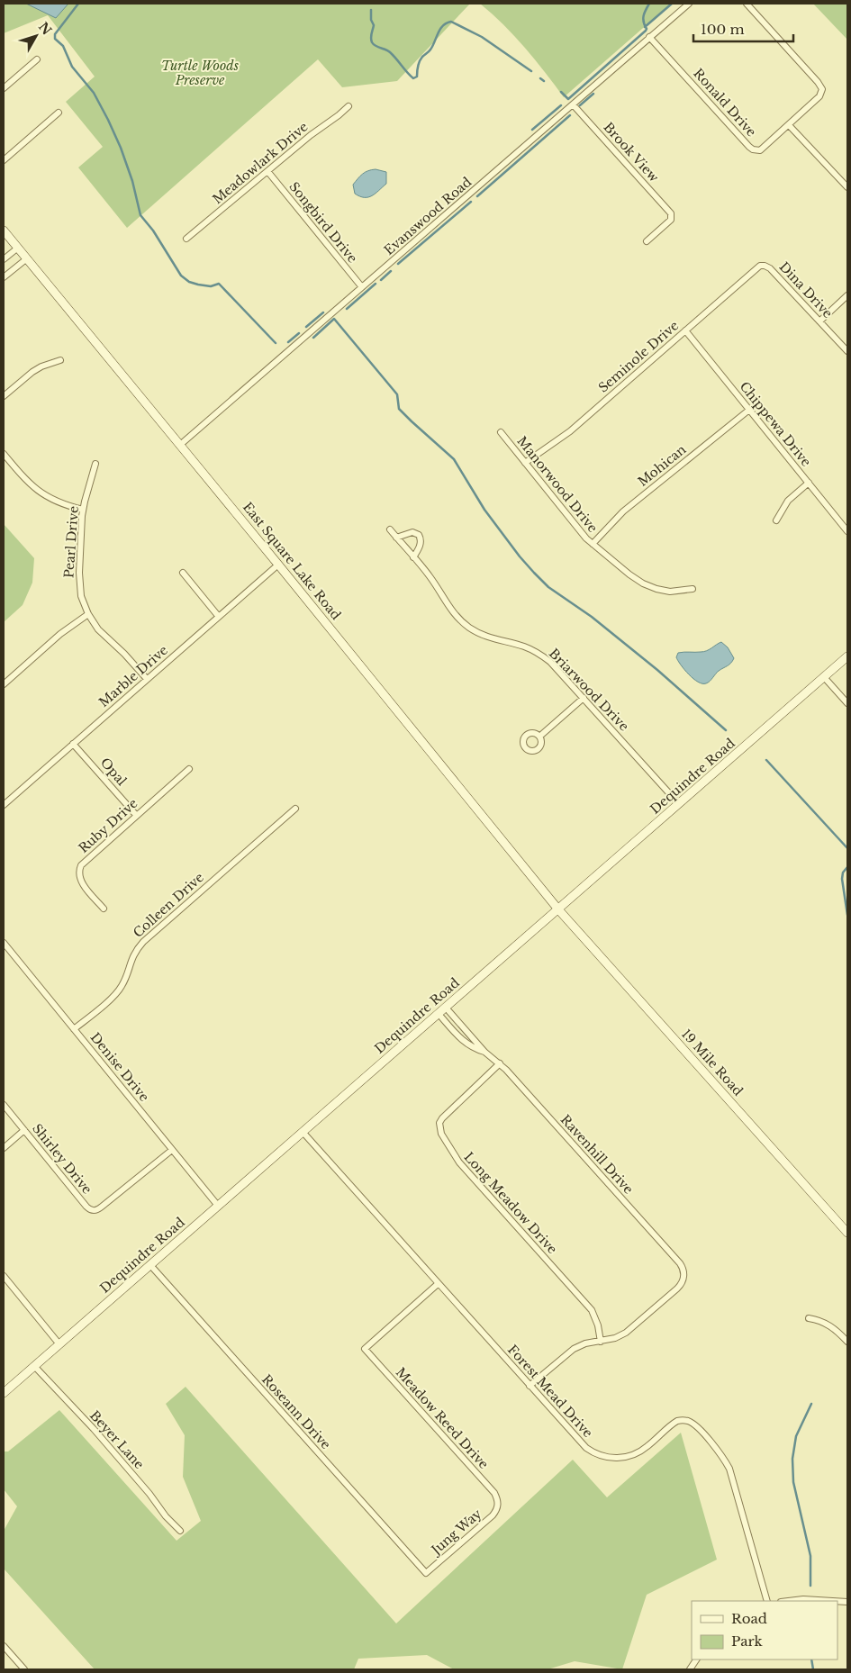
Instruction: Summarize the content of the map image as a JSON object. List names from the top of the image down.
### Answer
{
  "streets": {
    "main road": ["East Square Lake Road", "Dequindre Road", "19 Mile Road"],
    "street": [
      "Ronald Drive",
      "Brook View",
      "Meadowlark Drive",
      "Evanswood Road",
      "Songbird Drive",
      "Dina Drive",
      "Seminole Drive",
      "Chippewa Drive",
      "Mohican",
      "Manorwood Drive",
      "Pearl Drive",
      "Marble Drive",
      "Briarwood Drive",
      "Opal",
      "Ruby Drive",
      "Colleen Drive",
      "Denise Drive",
      "Ravenhill Drive",
      "Shirley Drive",
      "Long Meadow Drive",
      "Forest Mead Drive",
      "Roseann Drive",
      "Meadow Reed Drive",
      "Beyer Lane",
      "Jung Way"
    ]
  },
  "crossings": [
    ["Ronald Drive", "Evanswood Road"],
    ["Brook View", "Evanswood Road"],
    ["Meadowlark Drive", "Songbird Drive"],
    ["Evanswood Road", "Songbird Drive"],
    ["Evanswood Road", "East Square Lake Road"],
    ["Dina Drive", "Seminole Drive"],
    ["Seminole Drive", "Chippewa Drive"],
    ["Seminole Drive", "Manorwood Drive"],
    ["Chippewa Drive", "Mohican"],
    ["Mohican", "Manorwood Drive"],
    ["Pearl Drive", "Marble Drive"],
    ["East Square Lake Road", "Marble Drive"],
    ["East Square Lake Road", "Dequindre Road"],
    ["East Square Lake Road", "19 Mile Road"],
    ["Marble Drive", "Opal"],
    ["Briarwood Drive", "Dequindre Road"],
    ["Opal", "Ruby Drive"],
    ["Dequindre Road", "19 Mile Road"],
    ["Dequindre Road", "Denise Drive"],
    ["Dequindre Road", "Ravenhill Drive"],
    ["Dequindre Road", "Forest Mead Drive"],
    ["Dequindre Road", "Roseann Drive"],
    ["Dequindre Road", "Beyer Lane"],
    ["Colleen Drive", "Denise Drive"],
    ["Denise Drive", "Shirley Drive"],
    ["Ravenhill Drive", "Long Meadow Drive"],
    ["Forest Mead Drive", "Meadow Reed Drive"],
    ["Roseann Drive", "Jung Way"],
    ["Meadow Reed Drive", "Jung Way"]
  ],
  "parks": ["Turtle Woods Preserve"],
  "legend": ["Road", "Park"],
  "scale_bar": "100 m",
  "north": "top right"
}
